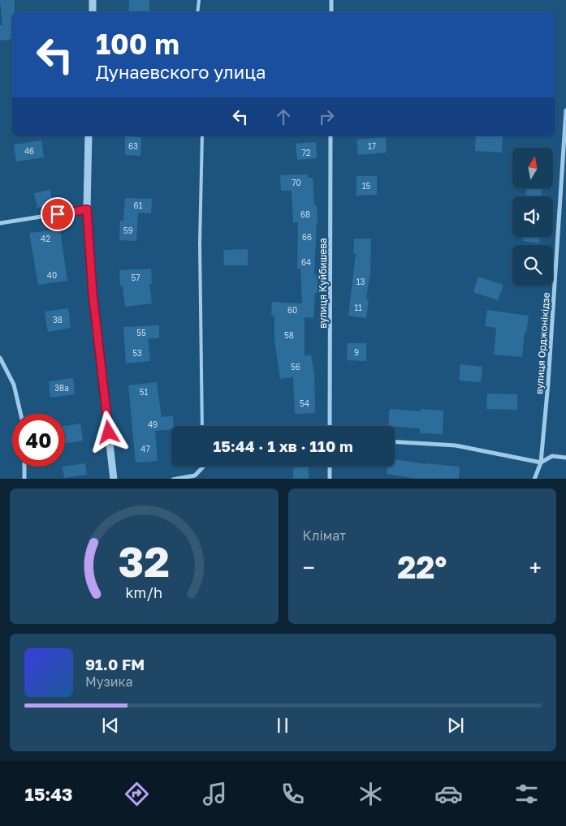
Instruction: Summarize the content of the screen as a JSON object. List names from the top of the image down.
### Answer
{
  "streets": {
    "street": ["вулиця Куйбишева", "вулиця Орджонікідзе"]
  },
  "house_numbers": [
    "63",
    "17",
    "46",
    "72",
    "70",
    "15",
    "61",
    "68",
    "59",
    "66",
    "42",
    "64",
    "40",
    "57",
    "13",
    "11",
    "60",
    "38",
    "55",
    "58",
    "9",
    "53",
    "56",
    "38а",
    "51",
    "54",
    "49",
    "47"
  ],
  "north": "top",
  "page": {
    "turn": ["100 m", "Дунаевского улица"],
    "limit": "40",
    "trip": "15:44 · 1 хв · 110 m",
    "tile": "Клімат",
    "heat": ["−", "22°", "+"],
    "song": ["91.0 FM", "Музика"],
    "tabs": "15:43",
    "gauge": ["32", "km/h"]
  }
}
